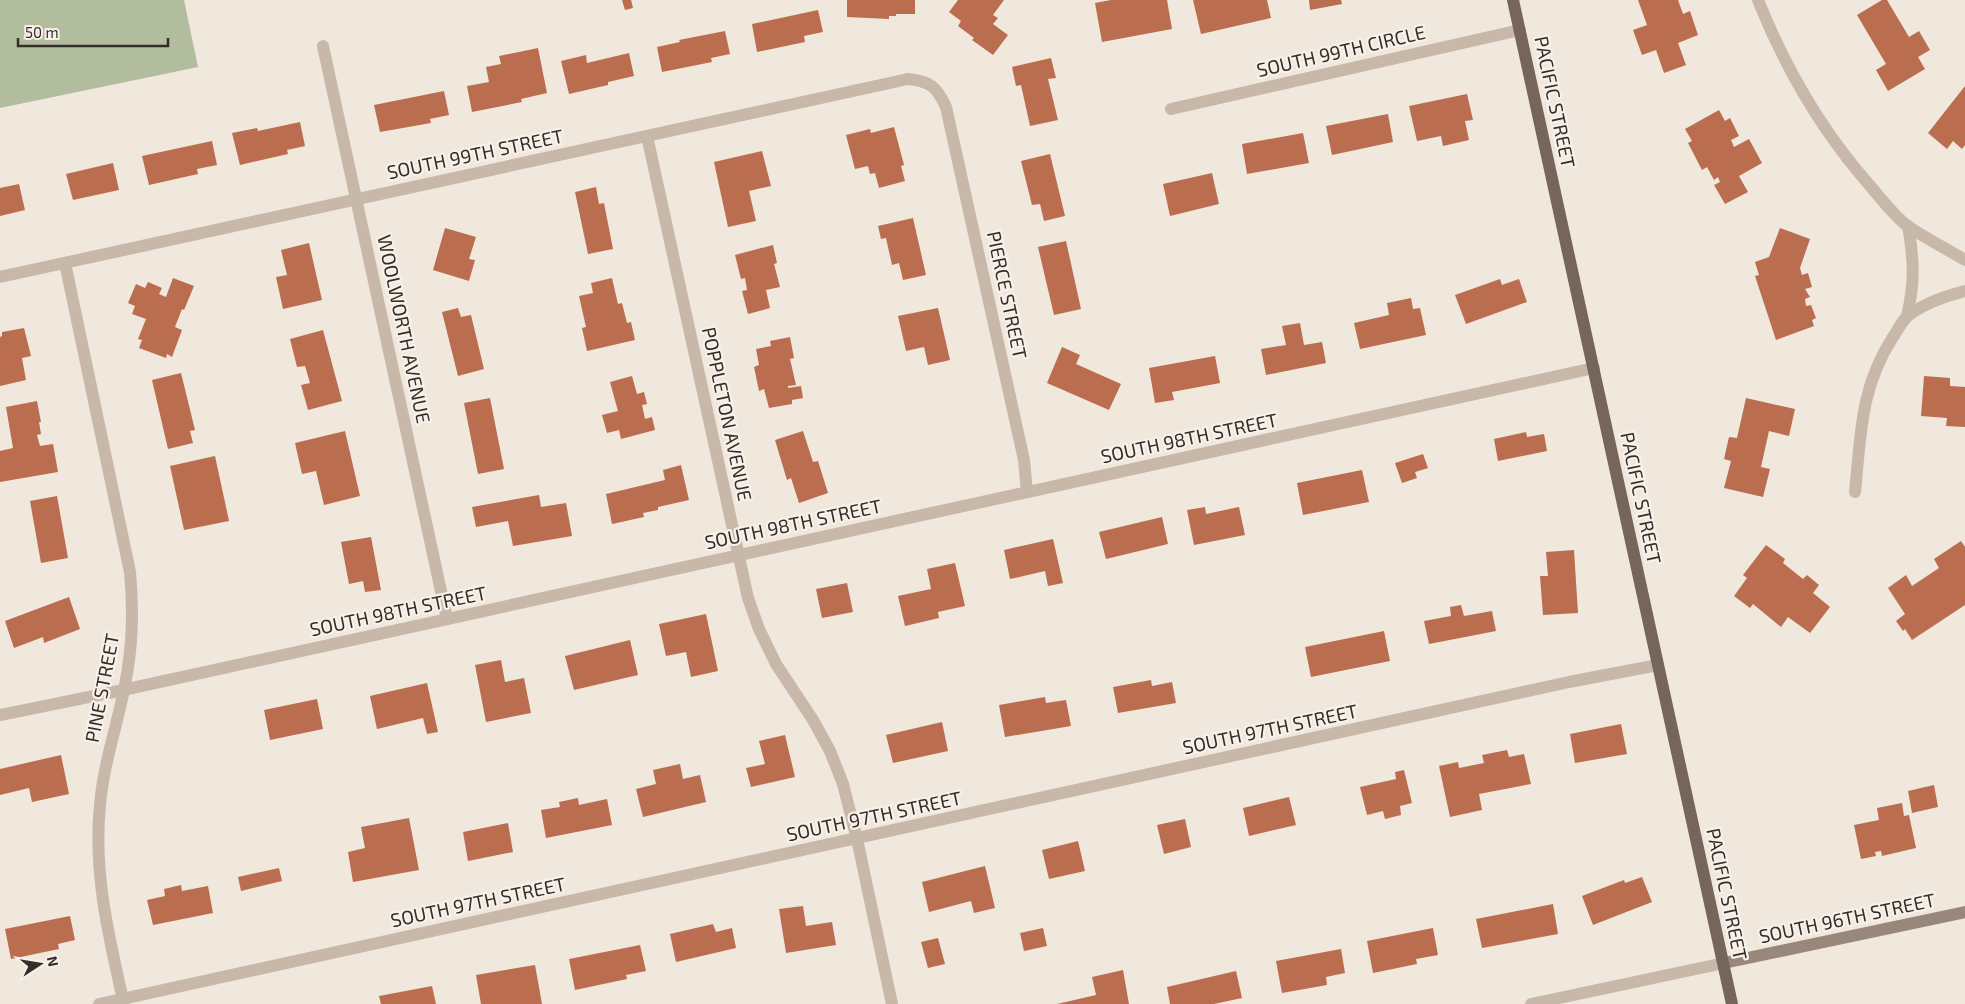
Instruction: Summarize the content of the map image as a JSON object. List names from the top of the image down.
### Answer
{
  "streets": {
    "main road": ["PACIFIC STREET"],
    "street": [
      "SOUTH 99TH CIRCLE",
      "SOUTH 99TH STREET",
      "PIERCE STREET",
      "WOOLWORTH AVENUE",
      "POPPLETON AVENUE",
      "SOUTH 98TH STREET",
      "PINE STREET",
      "SOUTH 97TH STREET",
      "SOUTH 96TH STREET"
    ]
  },
  "crossings": [
    ["SOUTH 99TH CIRCLE", "PACIFIC STREET"],
    ["PACIFIC STREET", "SOUTH 98TH STREET"],
    ["PACIFIC STREET", "SOUTH 97TH STREET"],
    ["PACIFIC STREET", "SOUTH 96TH STREET"],
    ["SOUTH 99TH STREET", "PIERCE STREET"],
    ["SOUTH 99TH STREET", "WOOLWORTH AVENUE"],
    ["SOUTH 99TH STREET", "POPPLETON AVENUE"],
    ["SOUTH 99TH STREET", "PINE STREET"],
    ["PIERCE STREET", "SOUTH 98TH STREET"],
    ["WOOLWORTH AVENUE", "SOUTH 98TH STREET"],
    ["POPPLETON AVENUE", "SOUTH 98TH STREET"],
    ["POPPLETON AVENUE", "SOUTH 97TH STREET"],
    ["SOUTH 98TH STREET", "PINE STREET"],
    ["PINE STREET", "SOUTH 97TH STREET"]
  ],
  "scale_bar": "50 m",
  "north": "right"
}
